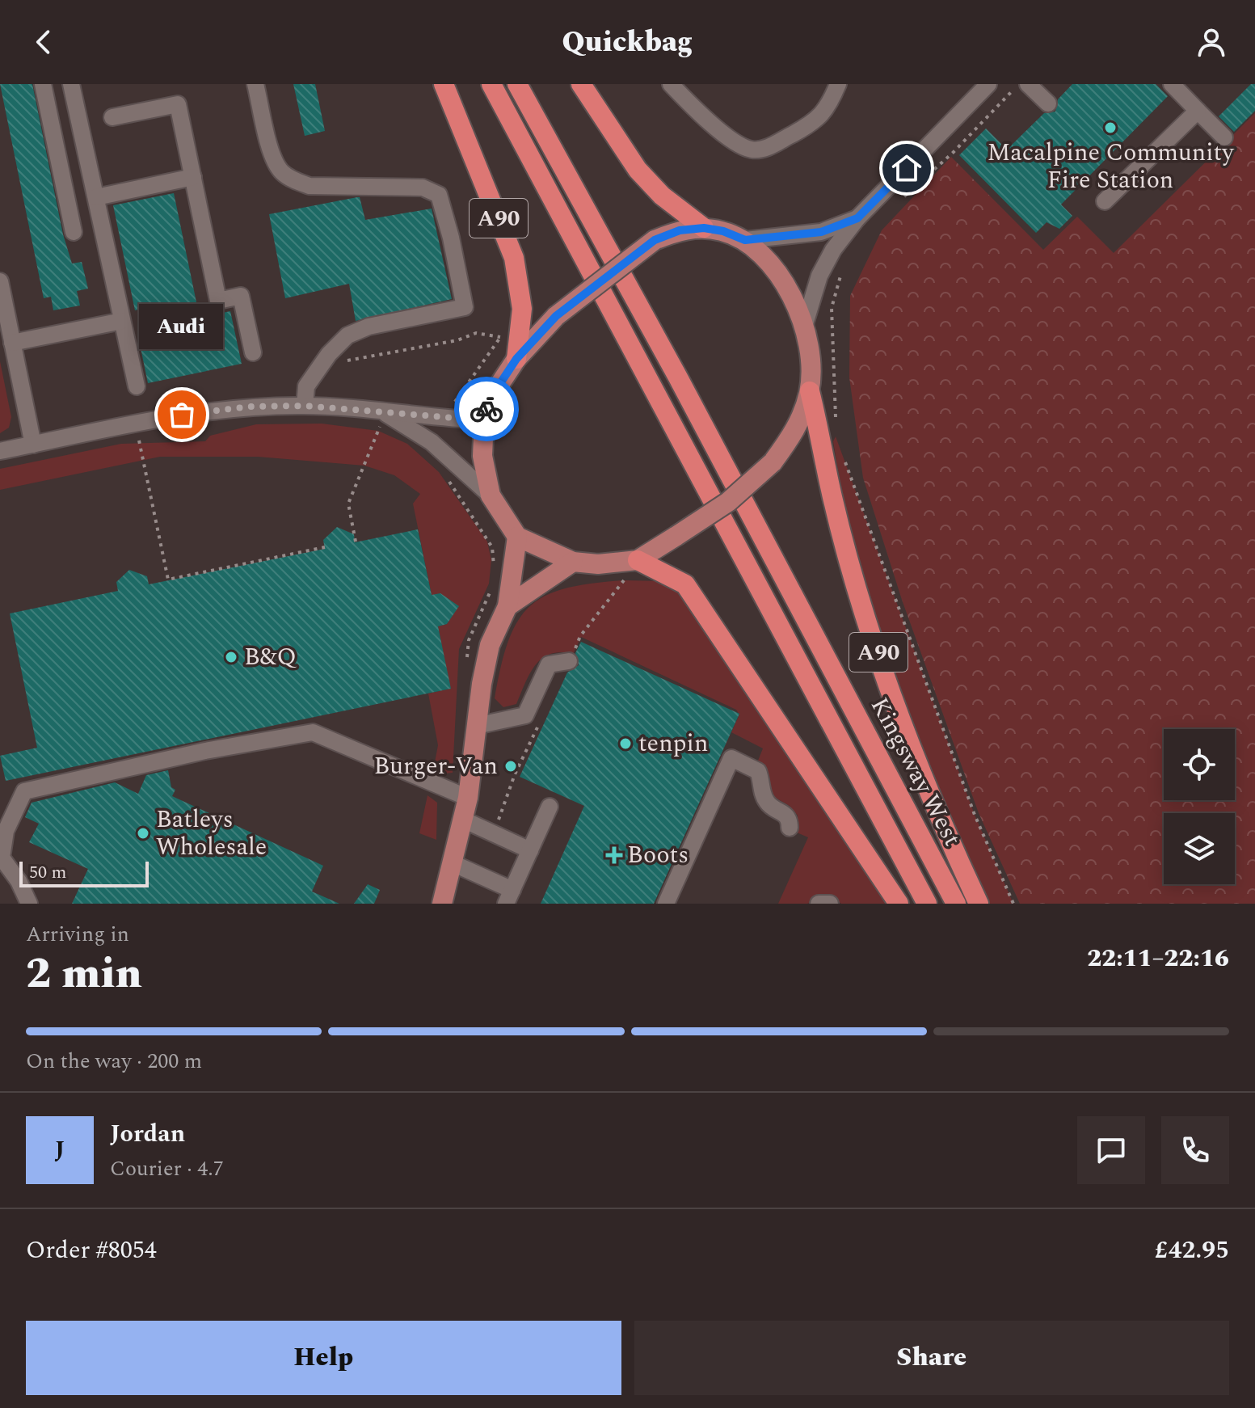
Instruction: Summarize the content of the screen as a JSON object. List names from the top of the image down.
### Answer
{
  "streets": {
    "highway": ["A90", "Kingsway West"]
  },
  "places": {
    "other": [
      "Macalpine Community Fire Station",
      "Audi",
      "B&Q",
      "tenpin",
      "Burger-Van",
      "Batleys Wholesale"
    ],
    "health": ["Boots"]
  },
  "scale_bar": "50 m",
  "page": {
    "header": "Quickbag",
    "bubble": "Audi",
    "scale": "50 m",
    "heading": ["2 min", "Arriving in", "22:11–22:16"],
    "panel": [
      "Jordan",
      "Courier · 4.7",
      "Order #8054",
      "£42.95"
    ],
    "bar": "On the way · 200 m",
    "round": "J",
    "buttons": ["Help", "Share"]
  }
}
